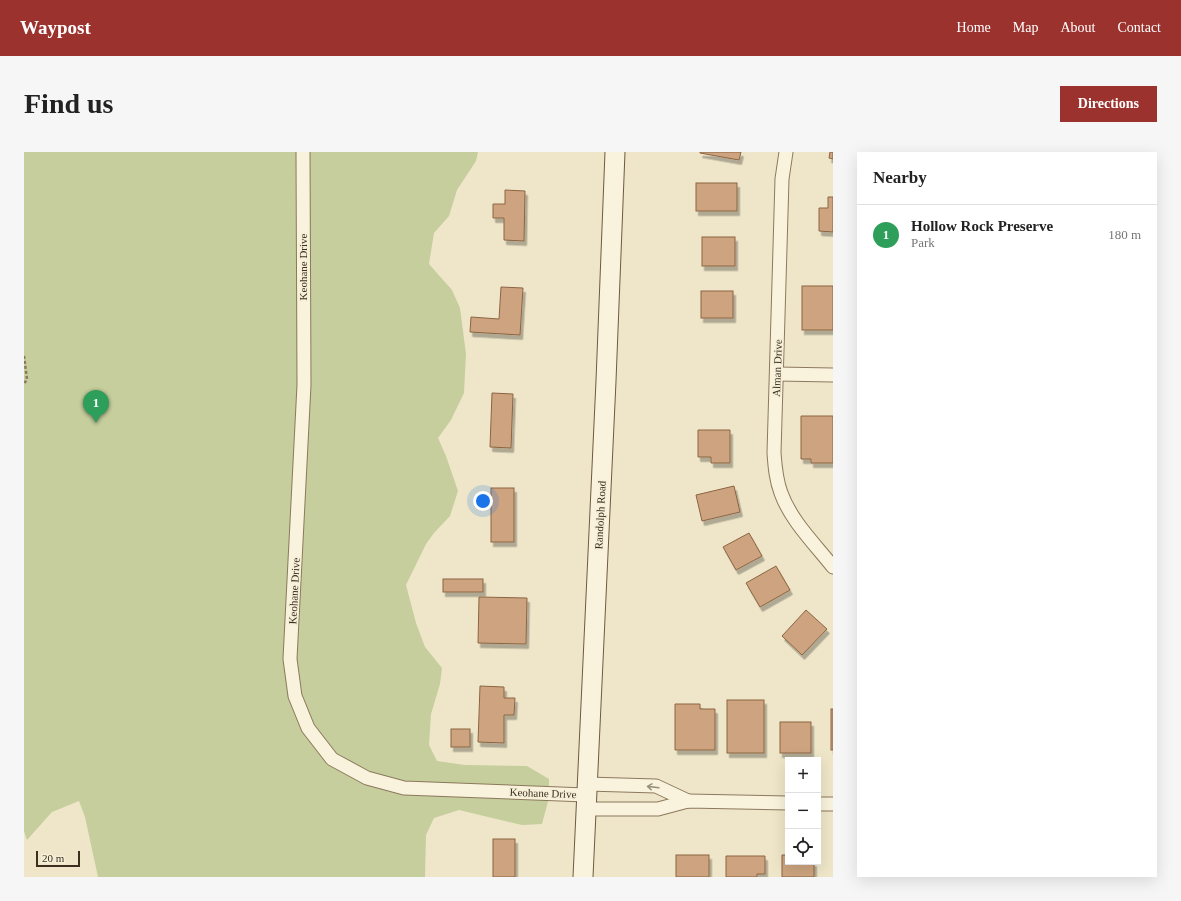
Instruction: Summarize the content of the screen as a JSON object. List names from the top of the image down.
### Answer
{
  "streets": {
    "street": ["Keohane Drive", "Alman Drive", "Randolph Road"]
  },
  "crossings": [
    ["Keohane Drive", "Randolph Road"]
  ],
  "scale_bar": "20 m",
  "page": {
    "header": "Waypost",
    "nav": [
      "Home",
      "Map",
      "About",
      "Contact"
    ],
    "buttons": "Directions",
    "title": "Find us",
    "heading": "Nearby",
    "list": [
      {
        "mark": "1",
        "name": "Hollow Rock Preserve",
        "note": "Park",
        "value": "180 m"
      }
    ],
    "pins": "1",
    "map_buttons": ["+", "−"],
    "scale": "20 m"
  }
}
